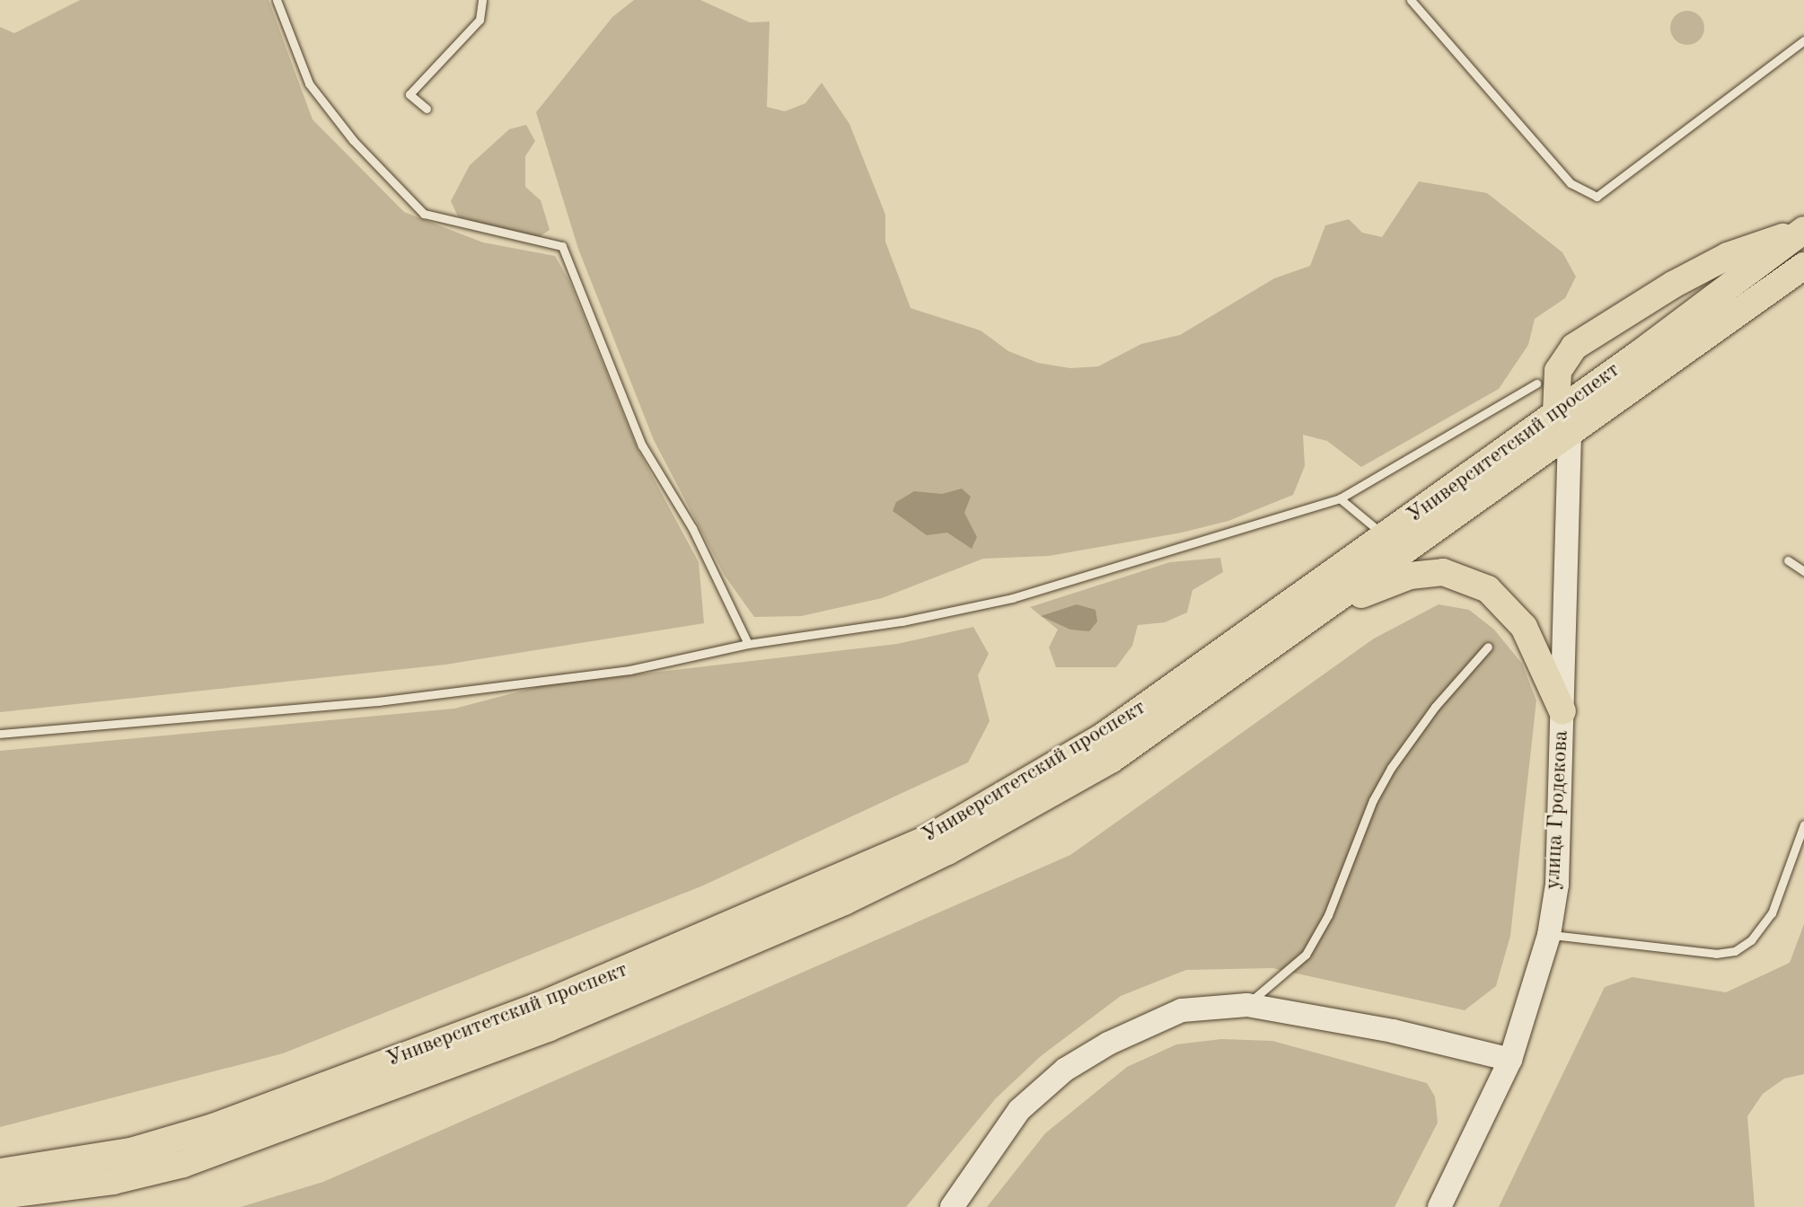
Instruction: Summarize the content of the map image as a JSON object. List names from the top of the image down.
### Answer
{
  "streets": {
    "main road": ["Университетский проспект", "улица Гродекова"]
  },
  "crossings": [
    ["Университетский проспект", "улица Гродекова"]
  ]
}
